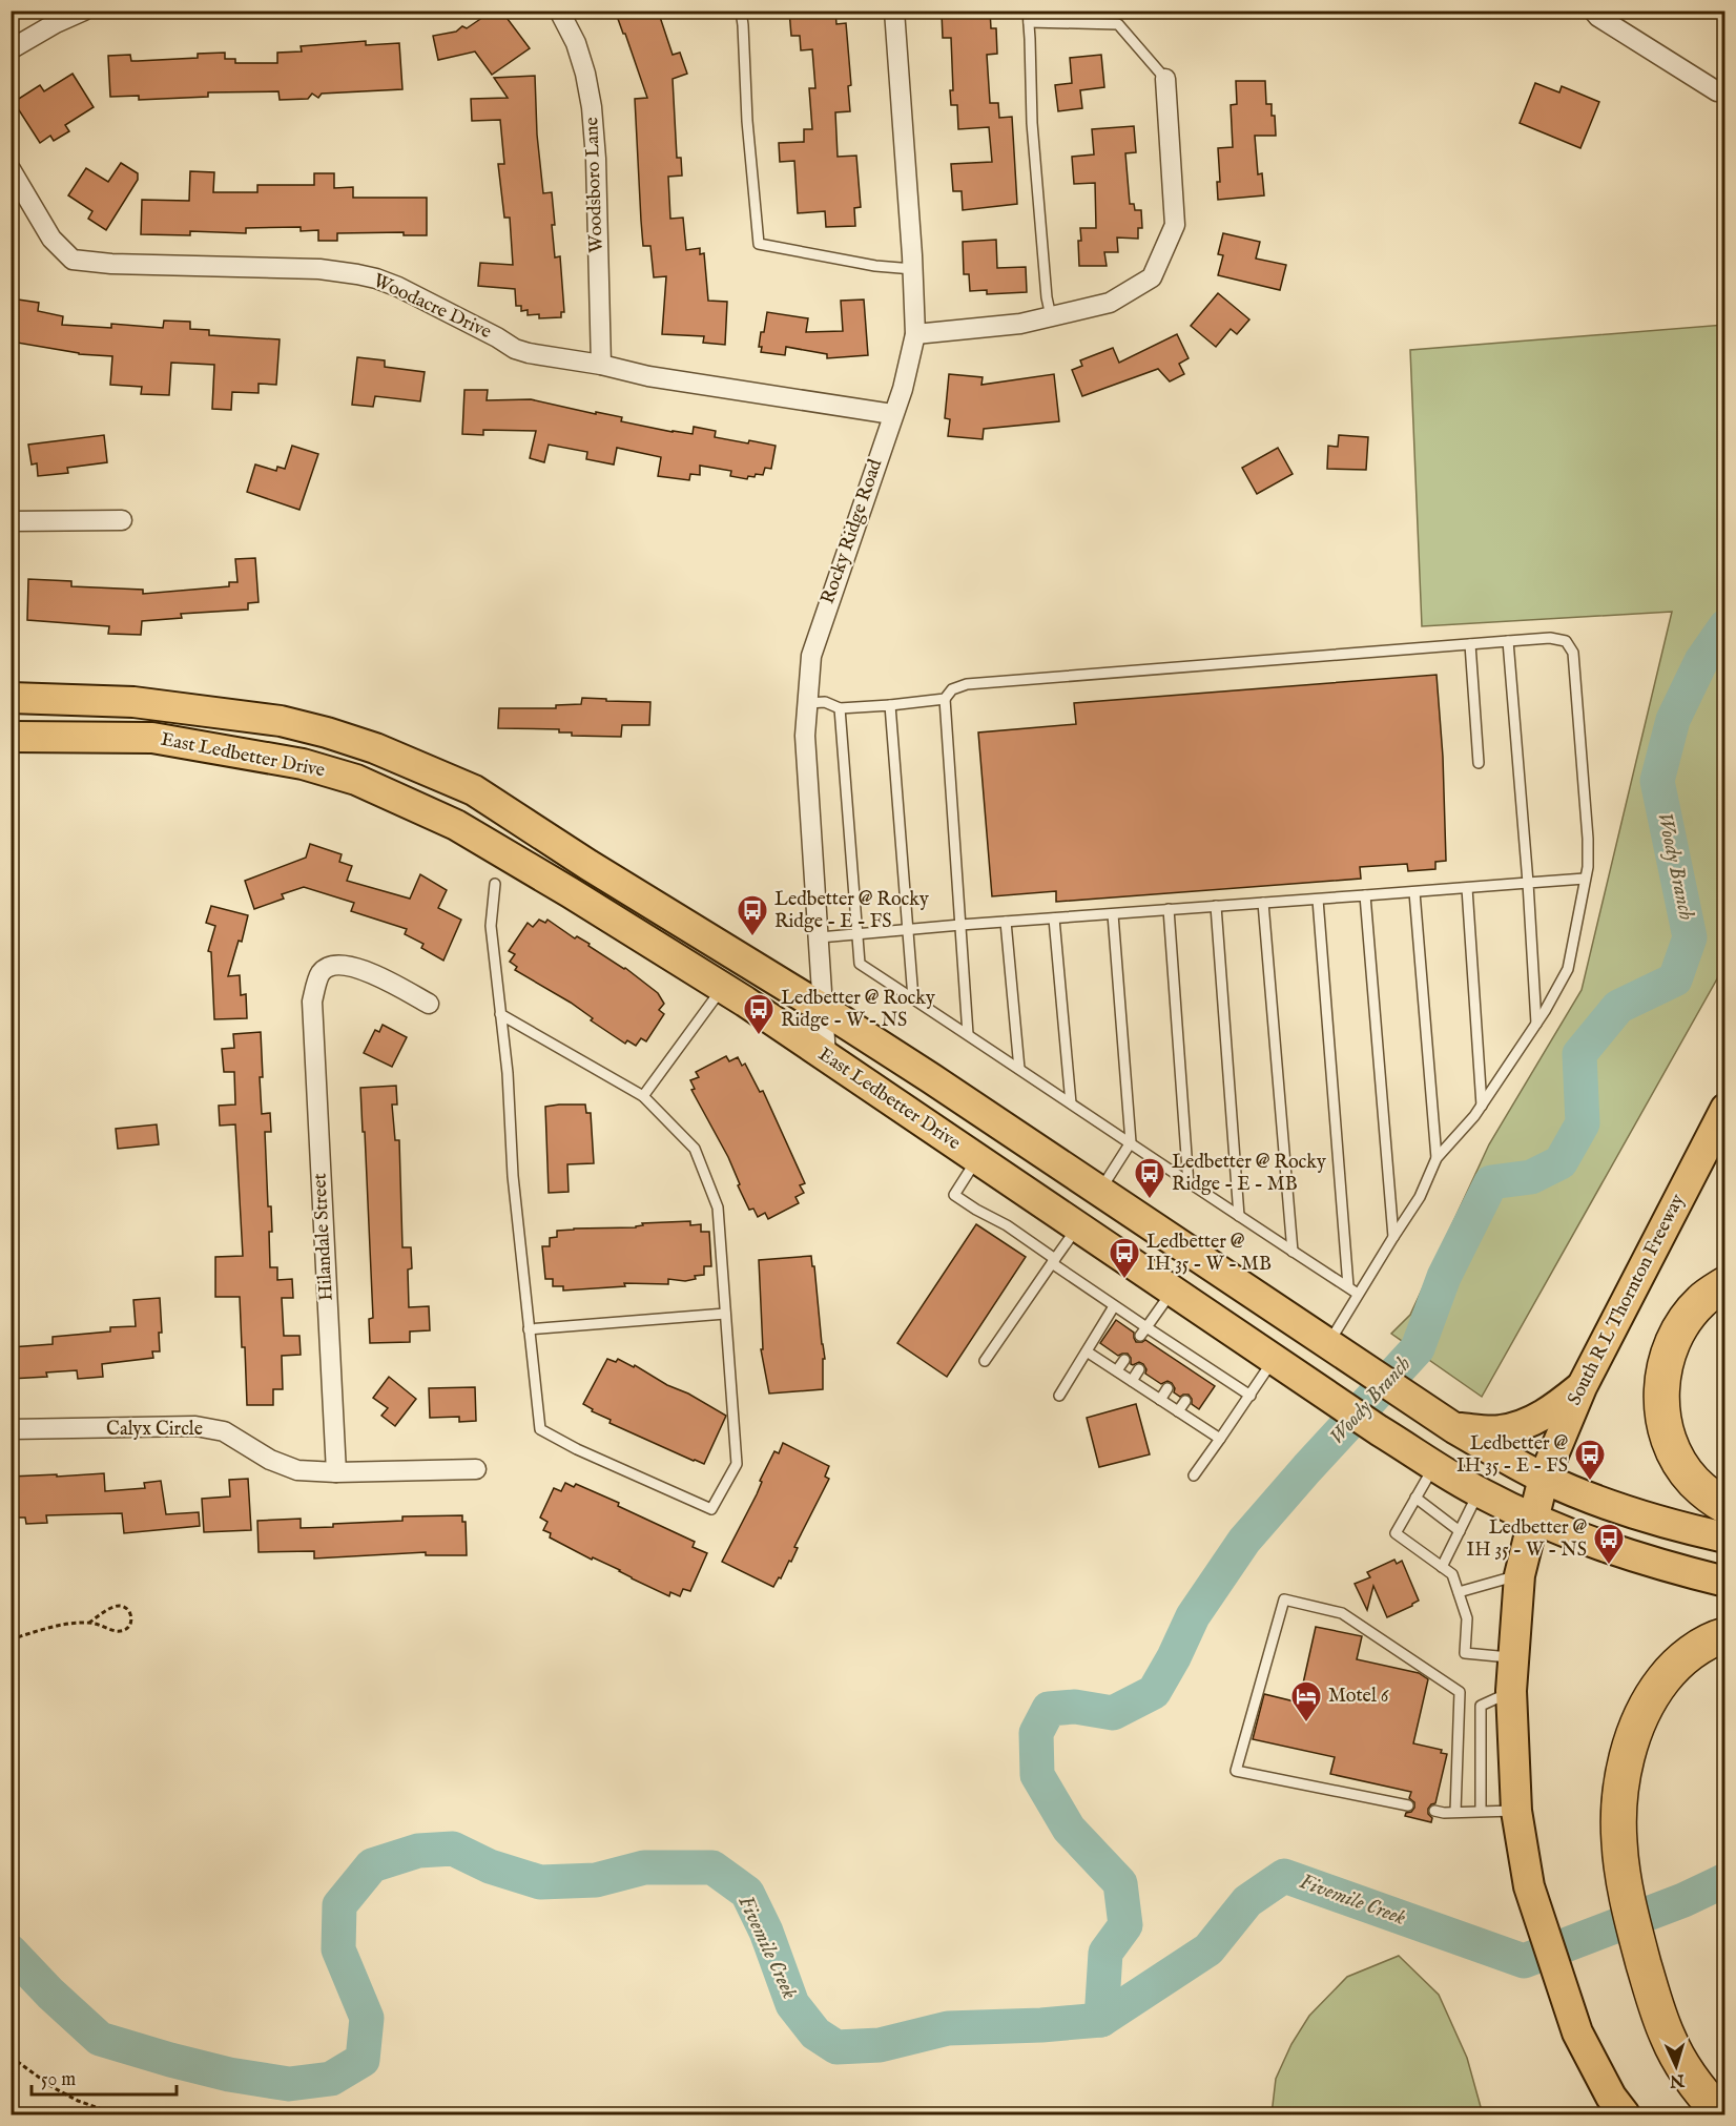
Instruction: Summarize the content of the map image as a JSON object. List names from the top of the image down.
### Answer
{
  "streets": {
    "main road": ["East Ledbetter Drive", "South R L Thornton Freeway"],
    "street": [
      "Woodsboro Lane",
      "Woodacre Drive",
      "Rocky Ridge Road",
      "Hilandale Street",
      "Calyx Circle"
    ]
  },
  "crossings": [
    ["Woodsboro Lane", "Woodacre Drive"],
    ["Woodacre Drive", "Rocky Ridge Road"],
    ["Rocky Ridge Road", "East Ledbetter Drive"],
    ["East Ledbetter Drive", "South R L Thornton Freeway"],
    ["Hilandale Street", "Calyx Circle"]
  ],
  "water": ["Woody Branch", "Fivemile Creek"],
  "places": {
    "bus stop": [
      "Ledbetter @ Rocky Ridge - E - FS",
      "Ledbetter @ Rocky Ridge - W - NS",
      "Ledbetter @ Rocky Ridge - E - MB",
      "Ledbetter @ IH 35 - W - MB",
      "Ledbetter @ IH 35 - E - FS",
      "Ledbetter @ IH 35 - W - NS"
    ],
    "hotel": ["Motel 6"]
  },
  "scale_bar": "50 m",
  "north": "bottom"
}
